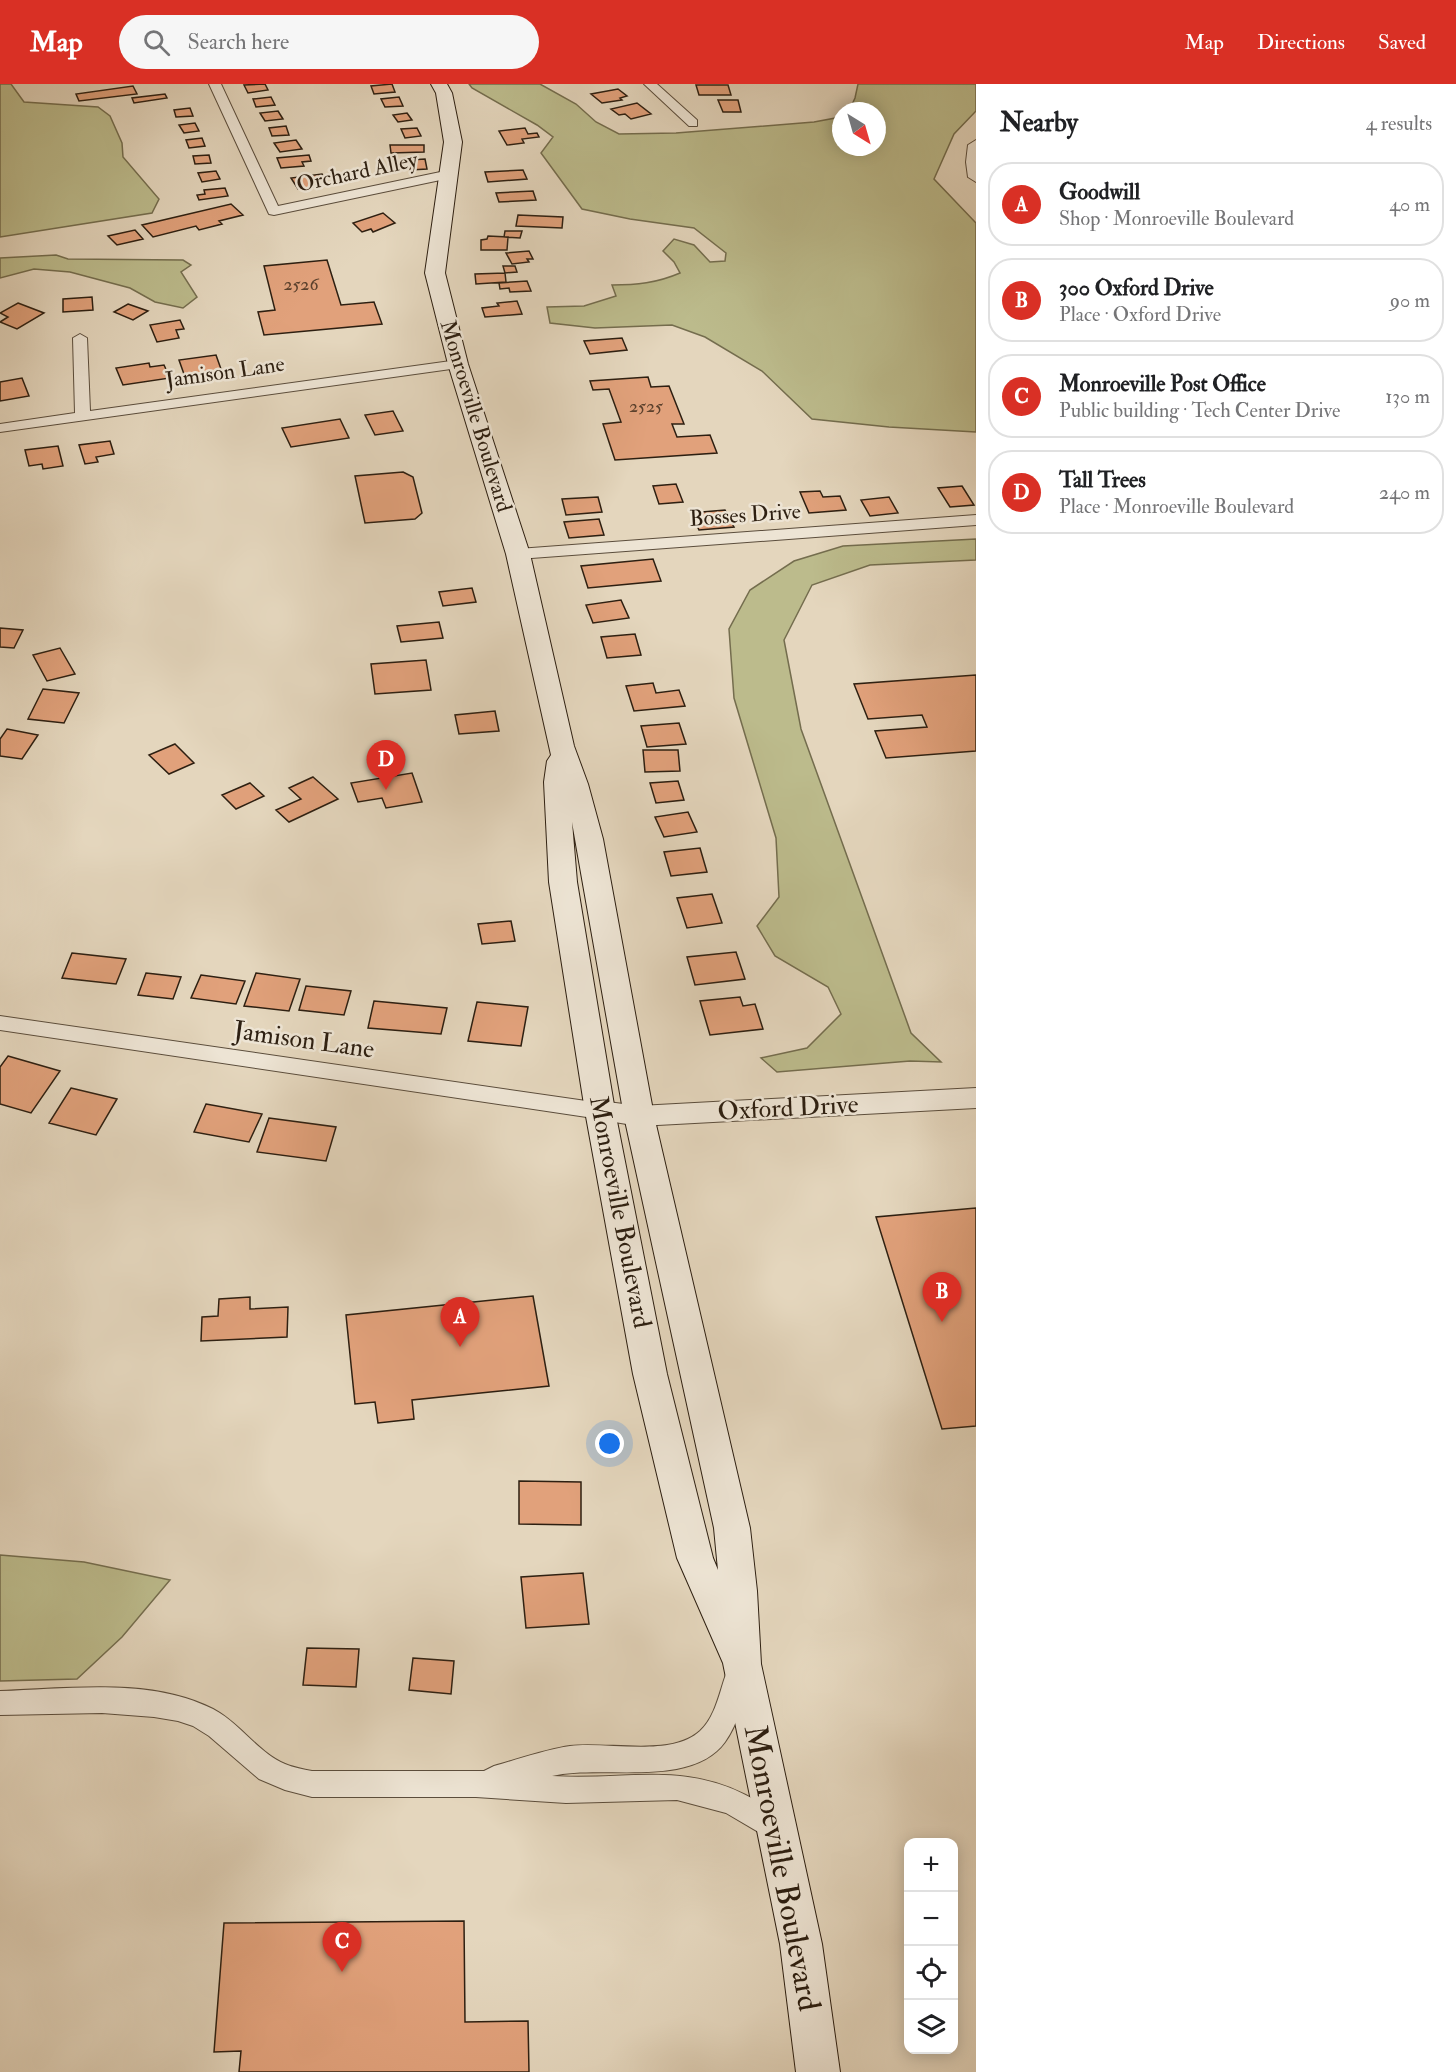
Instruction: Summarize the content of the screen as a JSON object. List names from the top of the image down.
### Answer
{
  "streets": {
    "main road": ["Monroeville Boulevard"],
    "street": [
      "Orchard Alley",
      "Jamison Lane",
      "Bosses Drive",
      "Oxford Drive"
    ]
  },
  "crossings": [
    ["Orchard Alley", "Monroeville Boulevard"],
    ["Jamison Lane", "Monroeville Boulevard"],
    ["Jamison Lane", "Oxford Drive"],
    ["Monroeville Boulevard", "Bosses Drive"],
    ["Monroeville Boulevard", "Oxford Drive"]
  ],
  "house_numbers": ["2526", "2525"],
  "north": "bottom right",
  "page": {
    "header": "Map",
    "search": "Search here",
    "nav": ["Map", "Directions", "Saved"],
    "heading": ["Nearby", "4 results"],
    "list": [
      {
        "mark": "A",
        "name": "Goodwill",
        "note": "Shop · Monroeville Boulevard",
        "value": "40 m"
      },
      {
        "mark": "B",
        "name": "300 Oxford Drive",
        "note": "Place · Oxford Drive",
        "value": "90 m"
      },
      {
        "mark": "C",
        "name": "Monroeville Post Office",
        "note": "Public building · Tech Center Drive",
        "value": "130 m"
      },
      {
        "mark": "D",
        "name": "Tall Trees",
        "note": "Place · Monroeville Boulevard",
        "value": "240 m"
      }
    ],
    "pins": [
      "D",
      "B",
      "A",
      "C"
    ],
    "map_buttons": ["+", "−"]
  }
}
